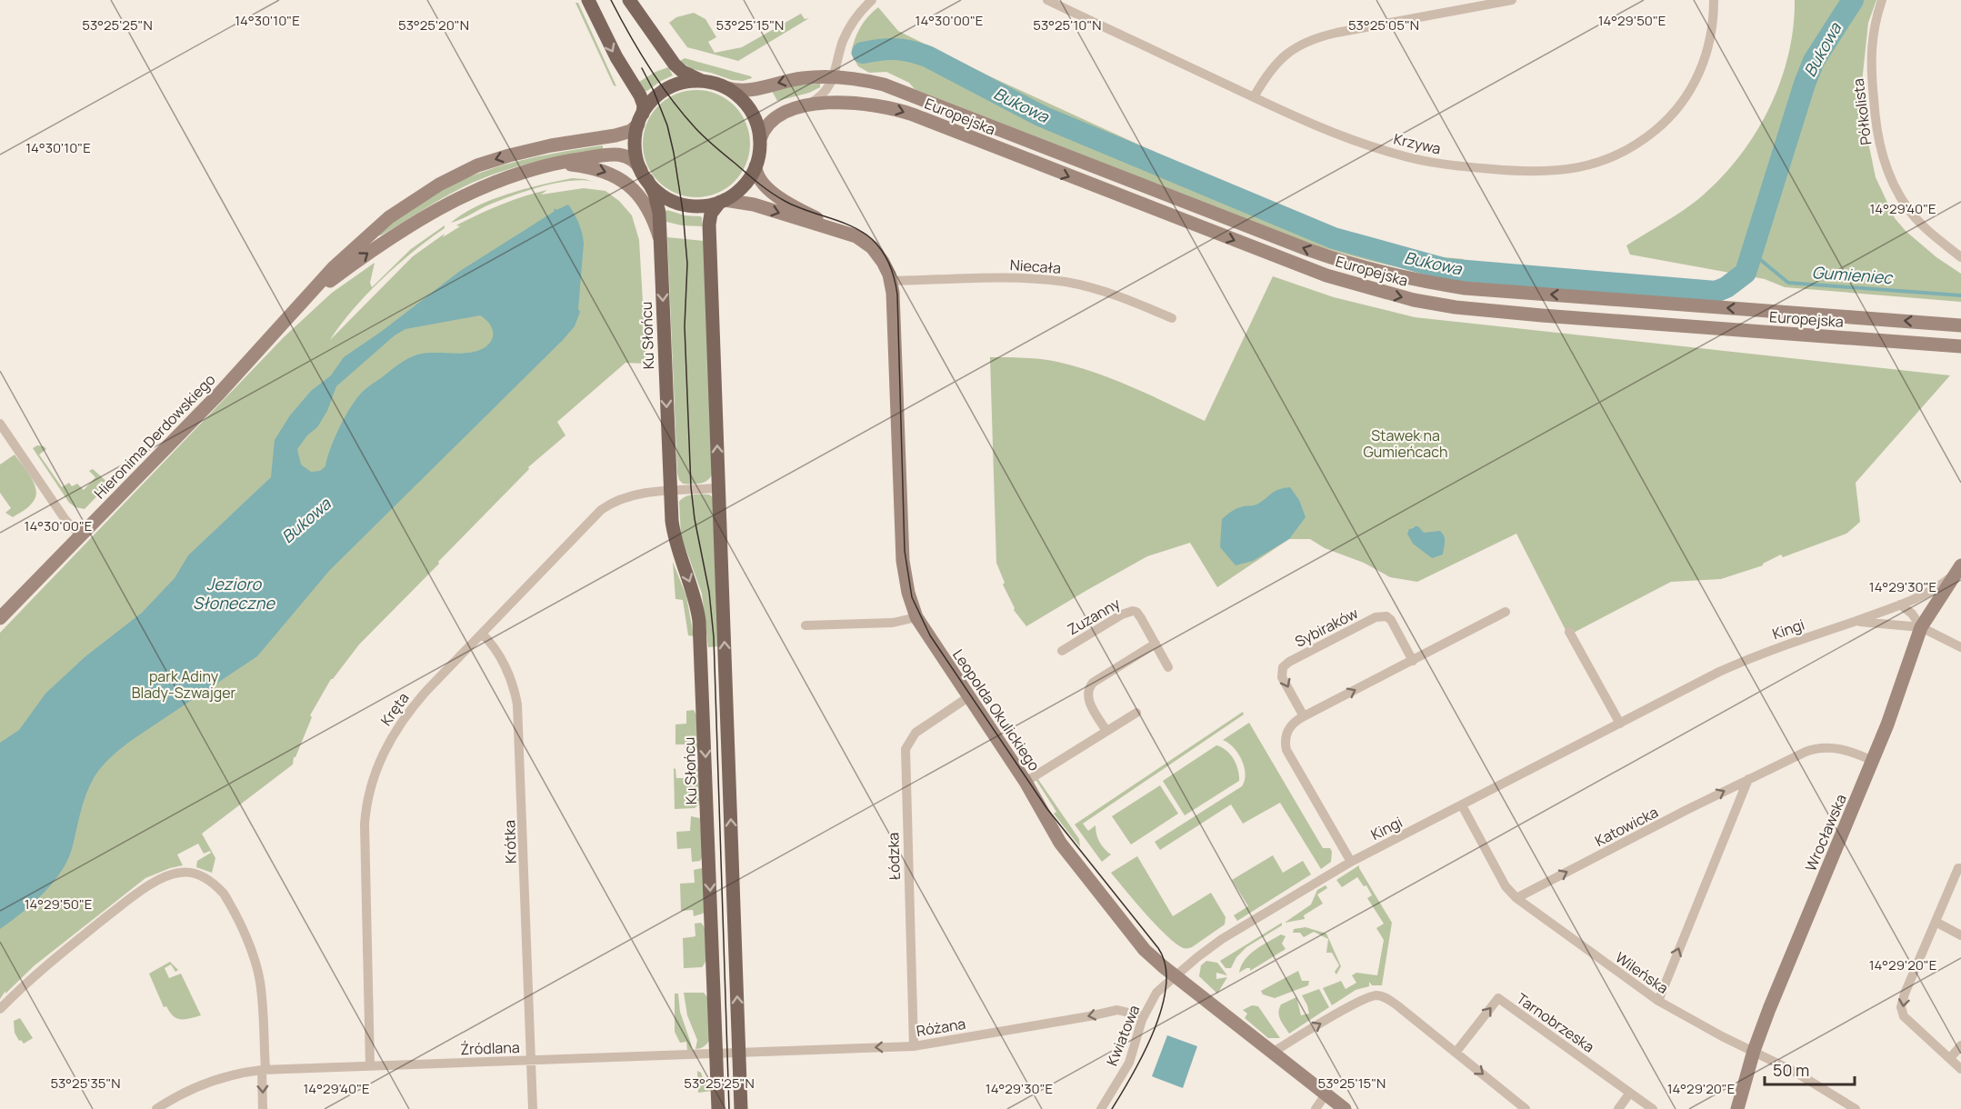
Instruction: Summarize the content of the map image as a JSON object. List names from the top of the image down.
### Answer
{
  "streets": {
    "main road": [
      "Europejska",
      "Ku Słońcu",
      "Hieronima Derdowskiego",
      "Leopolda Okulickiego",
      "Wrocławska"
    ],
    "street": [
      "Półkolista",
      "Krzywa",
      "Niecała",
      "Zuzanny",
      "Sybiraków",
      "Kingi",
      "Kręta",
      "Katowicka",
      "Krótka",
      "Łódzka",
      "Wileńska",
      "Tarnobrzeska",
      "Różana",
      "Kwiatowa",
      "Źródlana"
    ]
  },
  "crossings": [
    ["Europejska", "Ku Słońcu"],
    ["Europejska", "Hieronima Derdowskiego"],
    ["Europejska", "Leopolda Okulickiego"],
    ["Niecała", "Leopolda Okulickiego"],
    ["Ku Słońcu", "Hieronima Derdowskiego"],
    ["Ku Słońcu", "Kręta"],
    ["Ku Słońcu", "Leopolda Okulickiego"],
    ["Ku Słońcu", "Źródlana"],
    ["Hieronima Derdowskiego", "Leopolda Okulickiego"],
    ["Kingi", "Leopolda Okulickiego"],
    ["Kingi", "Wrocławska"],
    ["Kingi", "Wileńska"],
    ["Kingi", "Kwiatowa"],
    ["Kręta", "Krótka"],
    ["Kręta", "Źródlana"],
    ["Leopolda Okulickiego", "Łódzka"],
    ["Leopolda Okulickiego", "Kwiatowa"],
    ["Katowicka", "Wrocławska"],
    ["Katowicka", "Wileńska"],
    ["Wrocławska", "Wileńska"],
    ["Krótka", "Źródlana"],
    ["Łódzka", "Różana"],
    ["Różana", "Kwiatowa"]
  ],
  "one_way": ["Katowicka", "Różana"],
  "water": ["Bukowa", "Gumieniec", "Jezioro Słoneczne"],
  "parks": ["Stawek na Gumieńcach", "park Adiny Blady-Szwajger"],
  "scale_bar": "50 m",
  "coordinates": [
    "14°30'10\"E",
    "14°30'00\"E",
    "14°29'50\"E",
    "53°25'25\"N",
    "53°25'20\"N",
    "53°25'15\"N",
    "53°25'10\"N",
    "53°25'05\"N",
    "14°29'40\"E",
    "14°29'30\"E",
    "14°29'20\"E",
    "53°25'35\"N"
  ]
}
